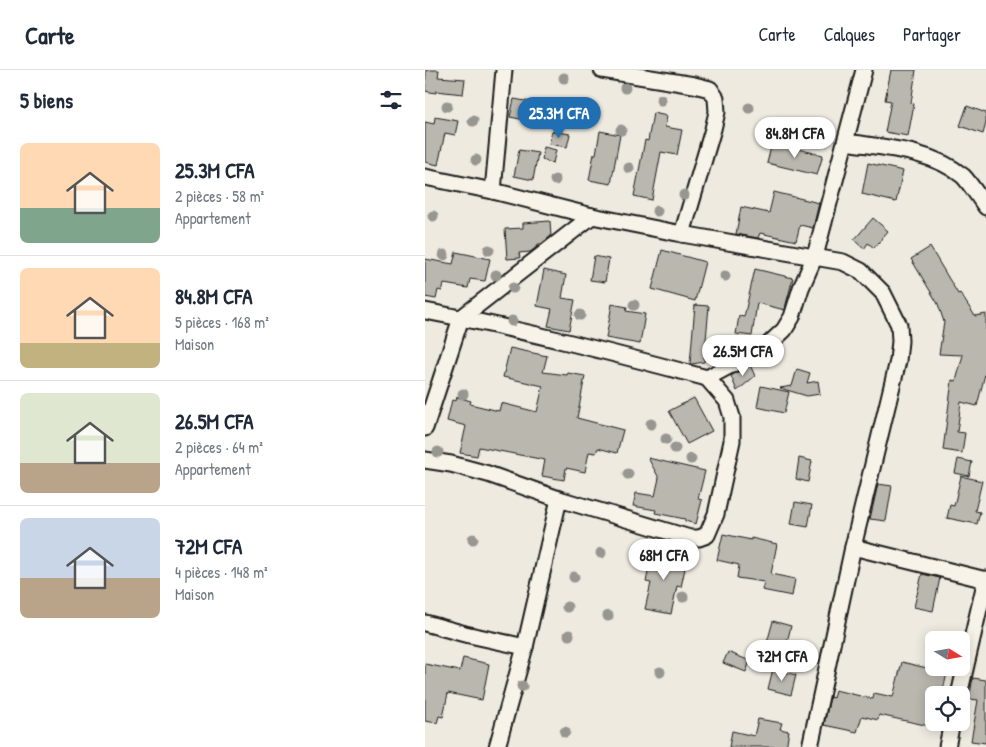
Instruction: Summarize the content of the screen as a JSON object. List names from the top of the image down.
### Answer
{
  "north": "right",
  "page": {
    "header": "Carte",
    "nav": ["Carte", "Calques", "Partager"],
    "heading": "5 biens",
    "price": [
      "25.3M CFA",
      "84.8M CFA",
      "26.5M CFA",
      "68M CFA",
      "72M CFA"
    ],
    "list": [
      {
        "name": "25.3M CFA",
        "note": "2 pièces · 58 m² · Appartement"
      },
      {
        "name": "84.8M CFA",
        "note": "5 pièces · 168 m² · Maison"
      },
      {
        "name": "26.5M CFA",
        "note": "2 pièces · 64 m² · Appartement"
      },
      {
        "name": "72M CFA",
        "note": "4 pièces · 148 m² · Maison"
      }
    ]
  }
}
